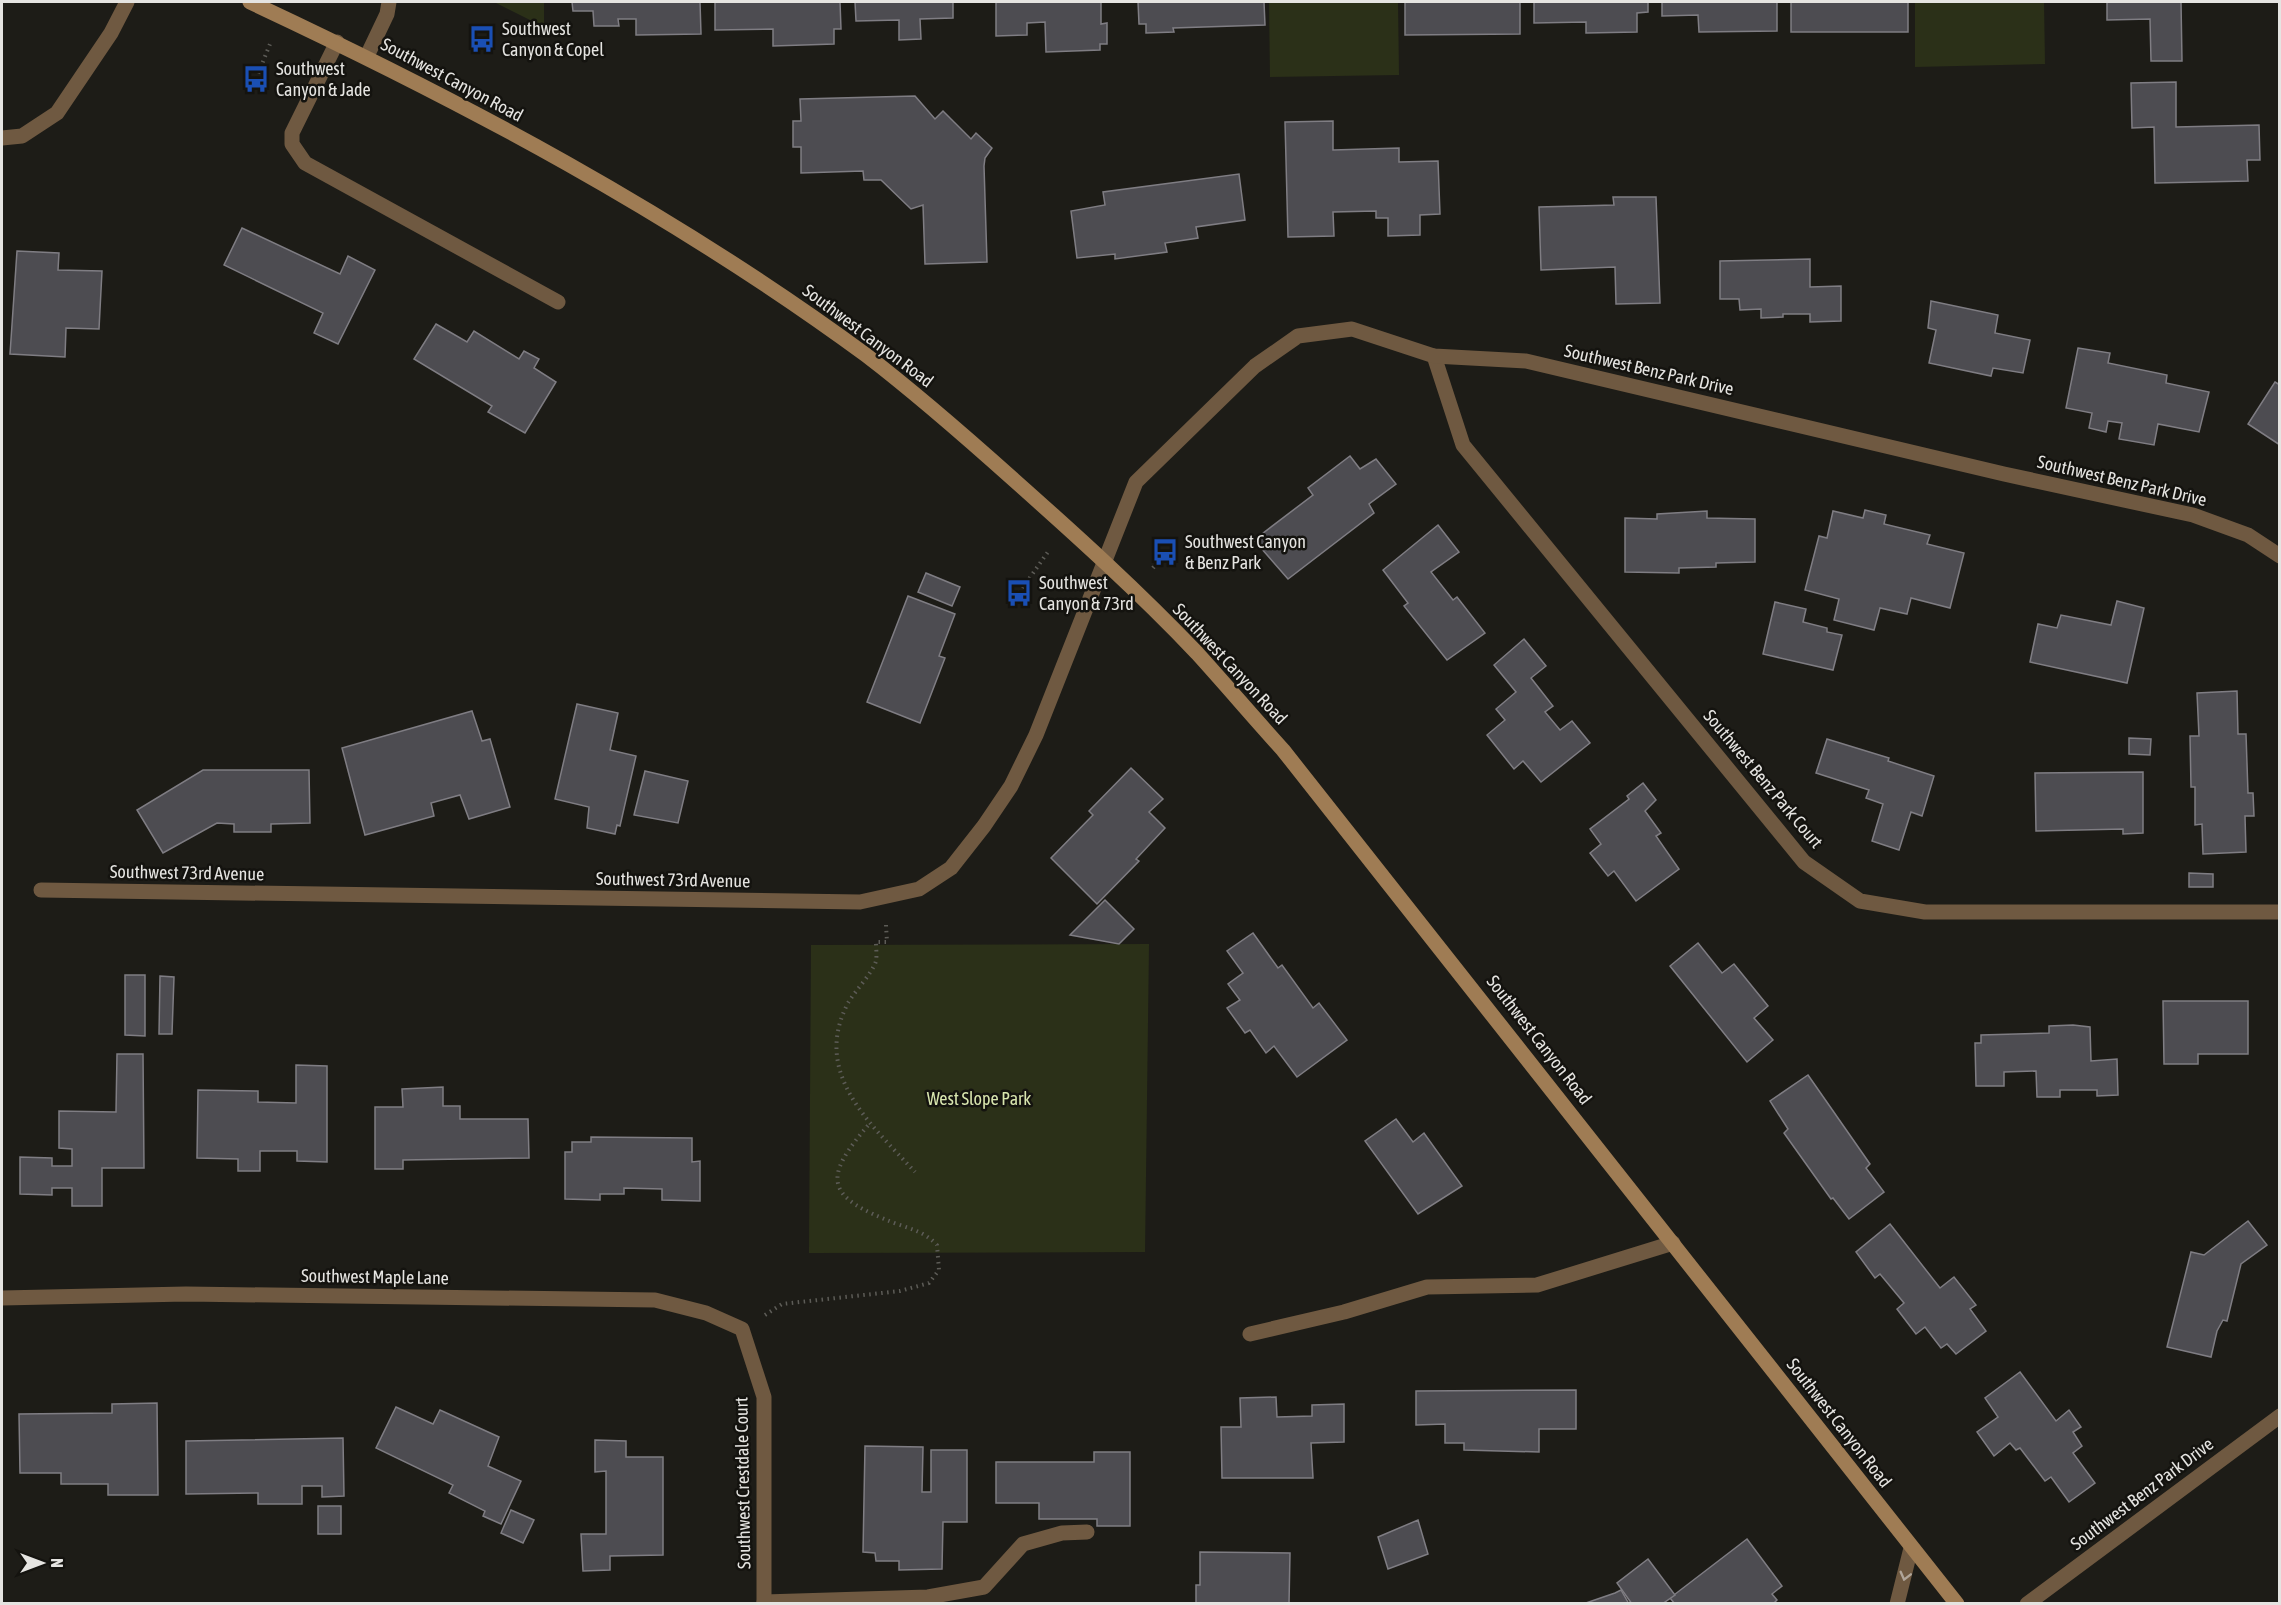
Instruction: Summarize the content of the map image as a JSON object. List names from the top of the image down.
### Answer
{
  "streets": {
    "main road": ["Southwest Canyon Road"],
    "street": [
      "Southwest Benz Park Drive",
      "Southwest Benz Park Court",
      "Southwest 73rd Avenue",
      "Southwest Maple Lane",
      "Southwest Crestdale Court"
    ]
  },
  "crossings": [
    ["Southwest Canyon Road", "Southwest Benz Park Drive"],
    ["Southwest Canyon Road", "Southwest 73rd Avenue"],
    ["Southwest Benz Park Drive", "Southwest Benz Park Court"],
    ["Southwest Benz Park Drive", "Southwest 73rd Avenue"],
    ["Southwest Maple Lane", "Southwest Crestdale Court"]
  ],
  "parks": ["West Slope Park"],
  "places": {
    "bus stop": [
      "Southwest Canyon & Copel",
      "Southwest Canyon & Jade",
      "Southwest Canyon & Benz Park",
      "Southwest Canyon & 73rd"
    ]
  },
  "north": "right"
}
